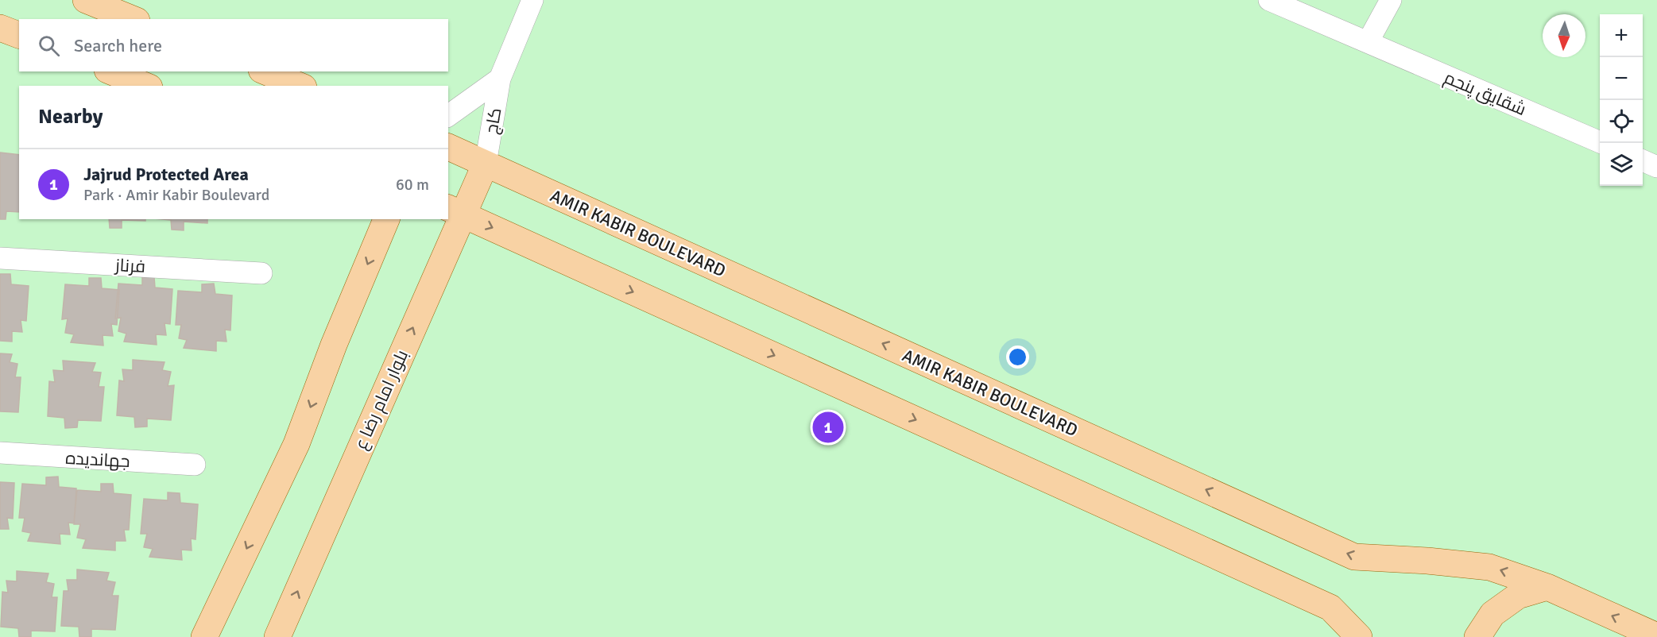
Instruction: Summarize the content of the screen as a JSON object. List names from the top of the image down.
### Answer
{
  "streets": {
    "main road": ["AMIR KABIR BOULEVARD", "بلوار امام رضا ع"],
    "street": [
      "شقایق پنجم",
      "کاج",
      "فرناز",
      "جهاندیده"
    ]
  },
  "crossings": [
    ["کاج", "AMIR KABIR BOULEVARD"],
    ["کاج", "بلوار امام رضا ع"],
    ["AMIR KABIR BOULEVARD", "بلوار امام رضا ع"]
  ],
  "north": "bottom",
  "page": {
    "map_buttons": ["+", "−"],
    "search": "Search here",
    "heading": "Nearby",
    "list": [
      {
        "mark": "1",
        "name": "Jajrud Protected Area",
        "note": "Park · Amir Kabir Boulevard",
        "value": "60 m"
      }
    ],
    "pins": "1"
  }
}
